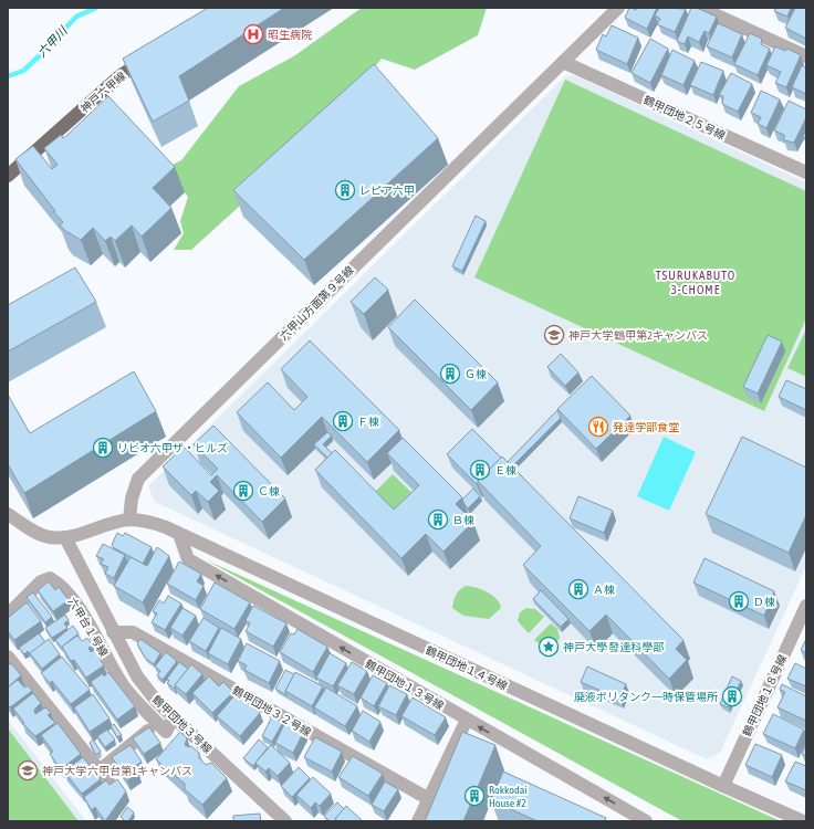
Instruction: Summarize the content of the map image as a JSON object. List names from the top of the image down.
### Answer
{
  "streets": {
    "main road": ["神戸六甲線"],
    "street": [
      "鶴甲団地２５号線",
      "六甲山方面第９号線",
      "六甲台１号線",
      "鶴甲団地１４号線",
      "鶴甲団地１３号線",
      "鶴甲団地１８号線",
      "鶴甲団地３２号線",
      "鶴甲団地３号線"
    ]
  },
  "crossings": [
    ["鶴甲団地２５号線", "六甲山方面第９号線"],
    ["六甲山方面第９号線", "鶴甲団地１４号線"],
    ["鶴甲団地１４号線", "鶴甲団地１３号線"],
    ["鶴甲団地１４号線", "鶴甲団地１８号線"],
    ["鶴甲団地３２号線", "鶴甲団地３号線"]
  ],
  "one_way": ["鶴甲団地１３号線"],
  "districts": ["TSURUKABUTO 3-CHOME"],
  "water": ["六甲川"],
  "places": {
    "hospital": ["昭生病院"],
    "building": [
      "レピア六甲",
      "Ｇ棟",
      "Ｆ棟",
      "リビオ六甲ザ・ヒルズ",
      "Ｅ棟",
      "Ｃ棟",
      "Ｂ棟",
      "Ａ棟",
      "Ｄ棟",
      "廃液ポリタンク一時保管場所",
      "Rokkodai House #2"
    ],
    "school or university": ["神戸大学 鶴甲第2キャンパス", "神戸大学 六甲台第1キャンパス"],
    "restaurant": ["発達学部食堂"],
    "place": ["神戸大學 發達科學部"]
  }
}
